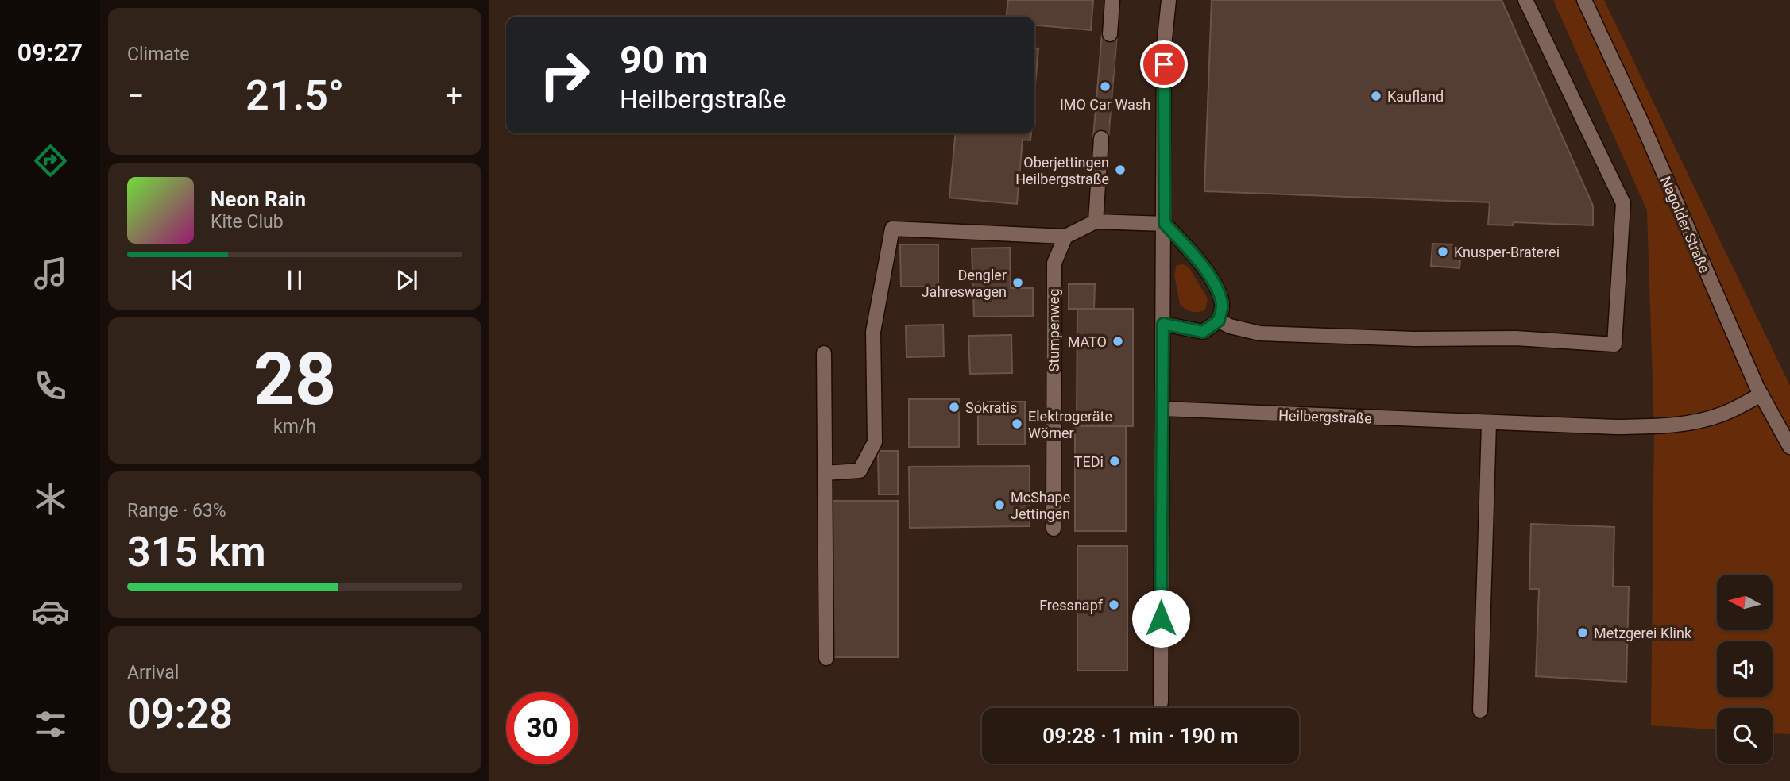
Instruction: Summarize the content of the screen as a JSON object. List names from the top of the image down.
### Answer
{
  "streets": {
    "street": ["Nagolder Straße", "Stumpenweg", "Heilbergstraße"]
  },
  "crossings": [
    ["Nagolder Straße", "Heilbergstraße"]
  ],
  "places": [
    "IMO Car Wash",
    "Kaufland",
    "Oberjettingen Heilbergstraße",
    "Knusper-Braterei",
    "Dengler Jahreswagen",
    "MATO",
    "Sokratis",
    "Elektrogeräte Wörner",
    "TEDi",
    "McShape Jettingen",
    "Fressnapf",
    "Metzgerei Klink"
  ],
  "north": "left",
  "page": {
    "tabs": "09:27",
    "tile": [
      "Climate",
      ["28", "km/h"],
      ["Range · 63%", "315 km"],
      ["Arrival", "09:28"]
    ],
    "turn": ["90 m", "Heilbergstraße"],
    "heat": ["−", "21.5°", "+"],
    "song": ["Neon Rain", "Kite Club"],
    "limit": "30",
    "trip": "09:28 · 1 min · 190 m"
  }
}
